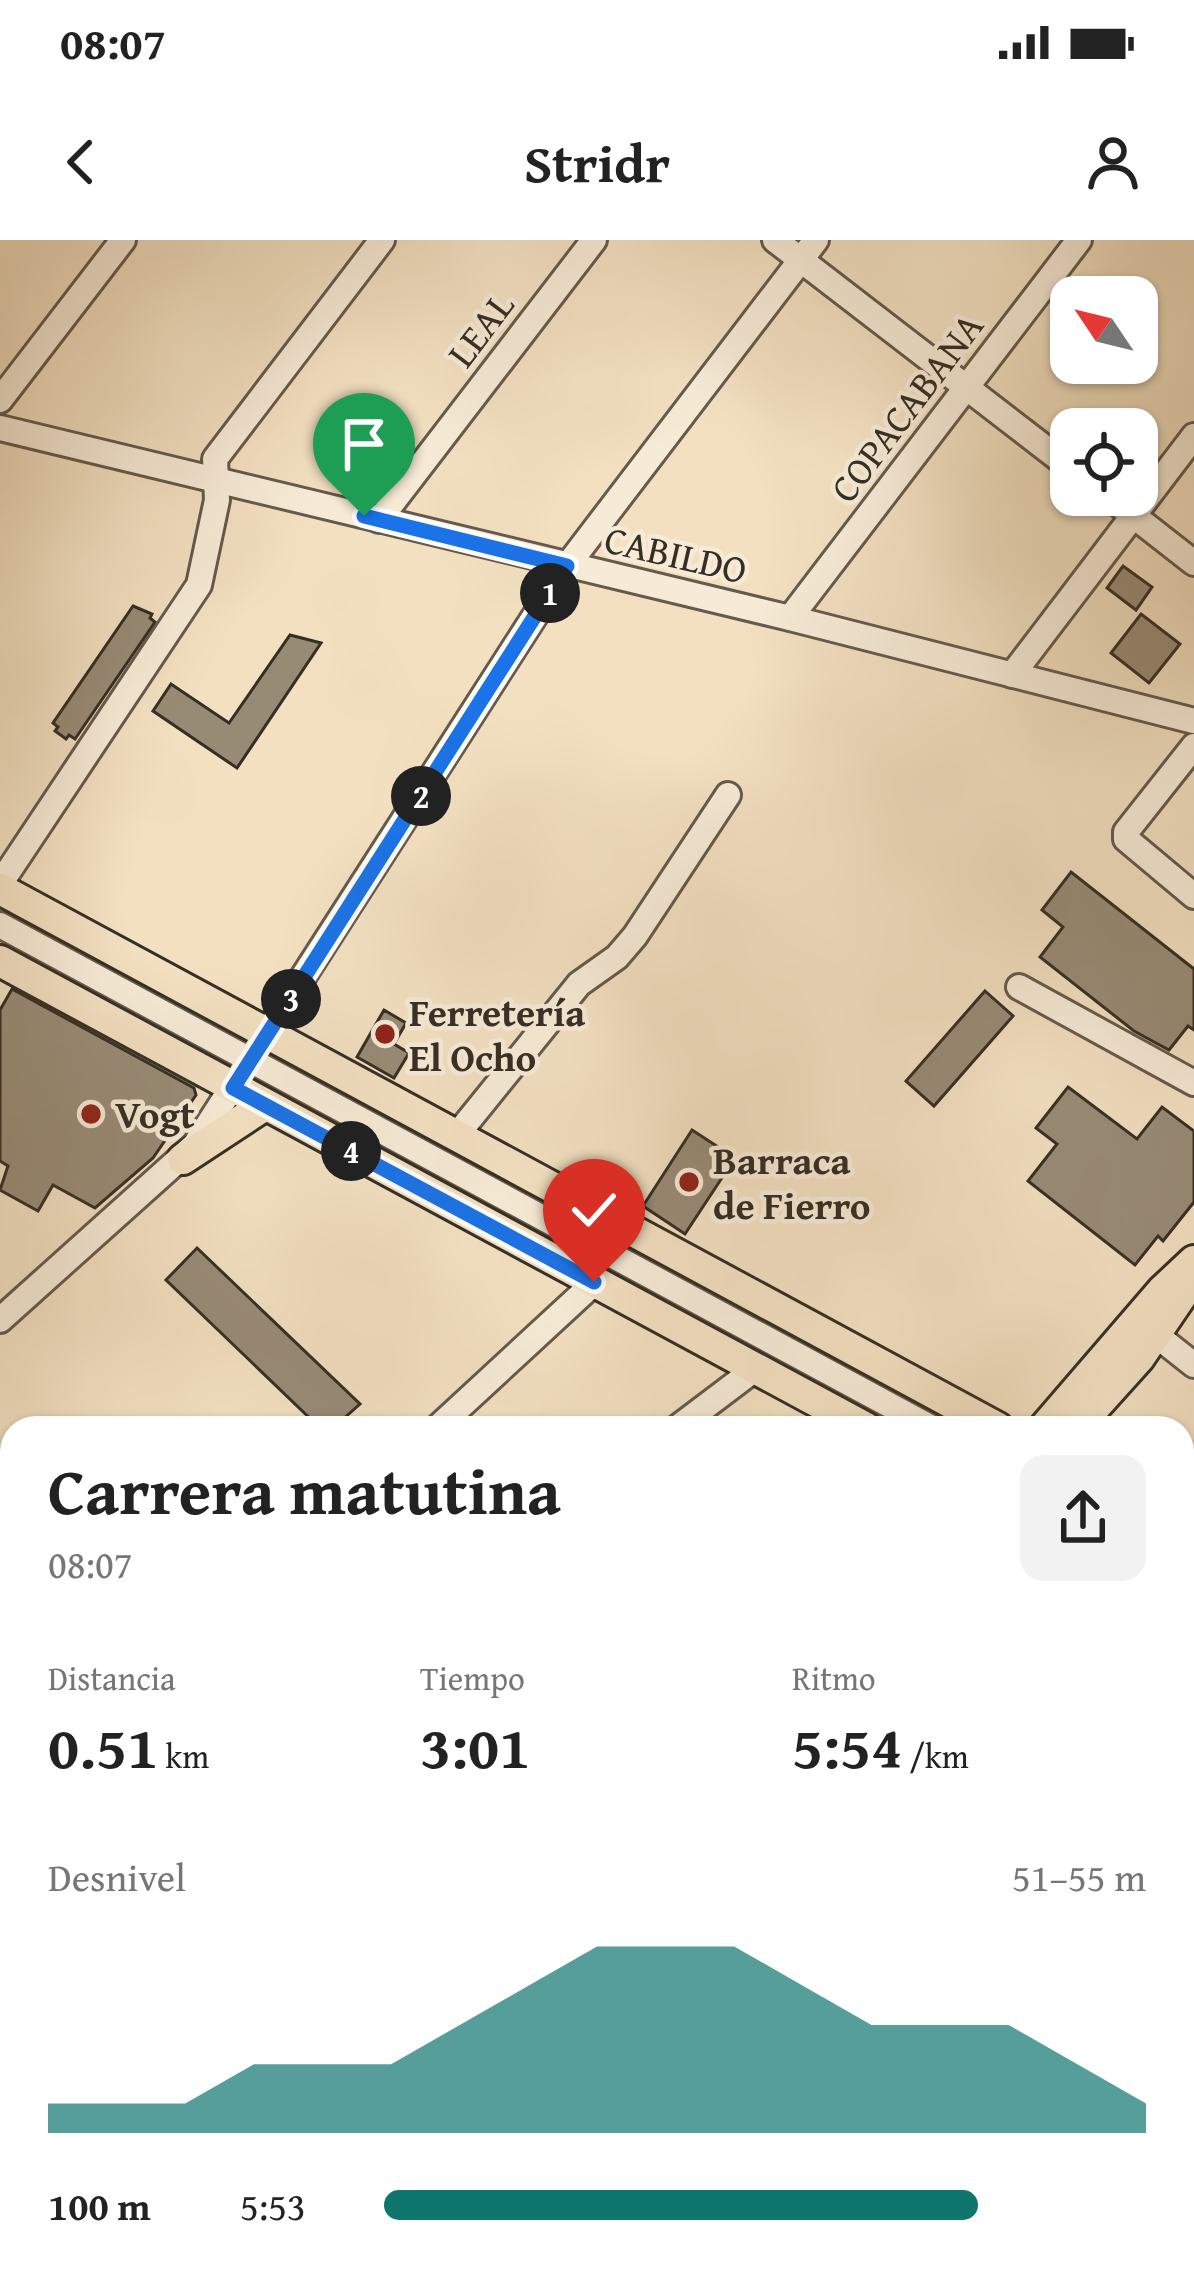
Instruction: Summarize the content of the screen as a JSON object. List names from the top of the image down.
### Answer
{
  "streets": {
    "street": ["LEAL", "COPACABANA", "CABILDO"]
  },
  "crossings": [
    ["LEAL", "CABILDO"],
    ["COPACABANA", "CABILDO"]
  ],
  "places": ["Ferretería El Ocho", "Vogt", "Barraca de Fierro"],
  "north": "top left",
  "page": {
    "status": "08:07",
    "header": "Stridr",
    "pins": [
      "1",
      "2",
      "3",
      "4"
    ],
    "heading": ["Carrera matutina", "08:07"],
    "stats": [
      ["Distancia", "0.51 km"],
      ["Tiempo", "3:01"],
      ["Ritmo", "5:54 /km"]
    ],
    "chart": ["Desnivel", "51–55 m"],
    "list": [
      {
        "name": "100 m",
        "note": "5:53"
      }
    ]
  }
}
